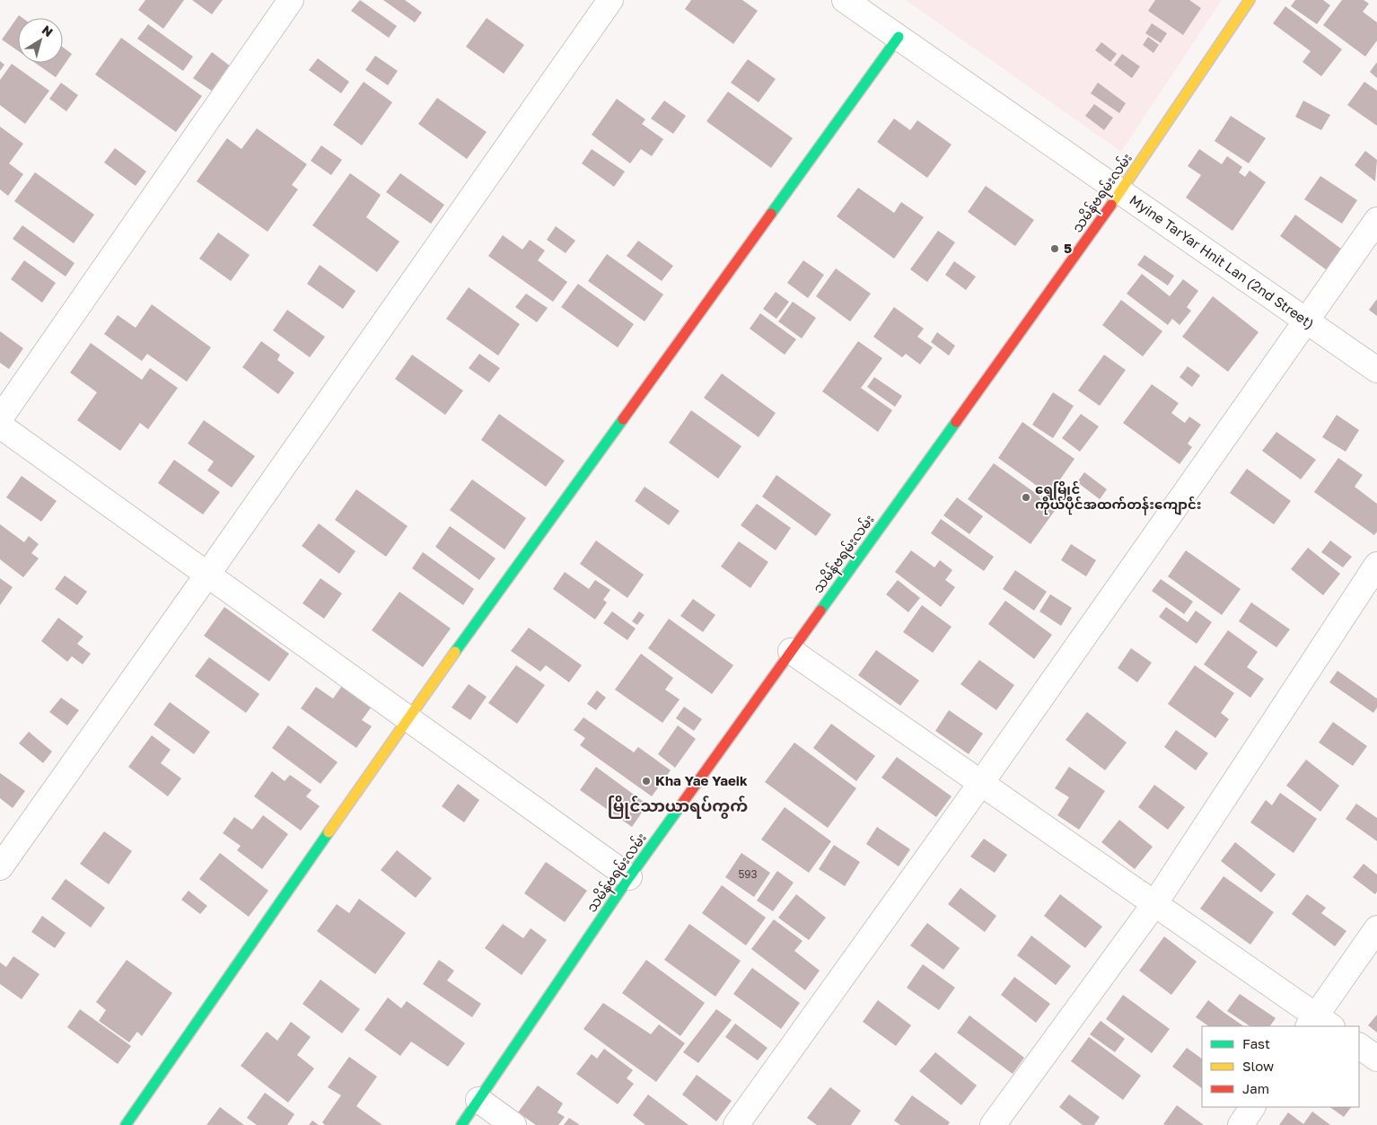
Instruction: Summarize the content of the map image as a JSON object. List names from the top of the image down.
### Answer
{
  "streets": {
    "street": ["သမိန်ဗရမ်းလမ်း", "Myine TarYar Hnit Lan (2nd Street)"]
  },
  "crossings": [
    ["သမိန်ဗရမ်းလမ်း", "Myine TarYar Hnit Lan (2nd Street)"]
  ],
  "districts": ["မြိုင်သာယာရပ်ကွက်"],
  "places": ["5", "ရွှေမြိုင် ကိုယ်ပိုင်အထက်တန်းကျောင်း", "Kha Yae Yaeik"],
  "house_numbers": ["593"],
  "legend": ["Fast", "Slow", "Jam"],
  "north": "top right"
}
